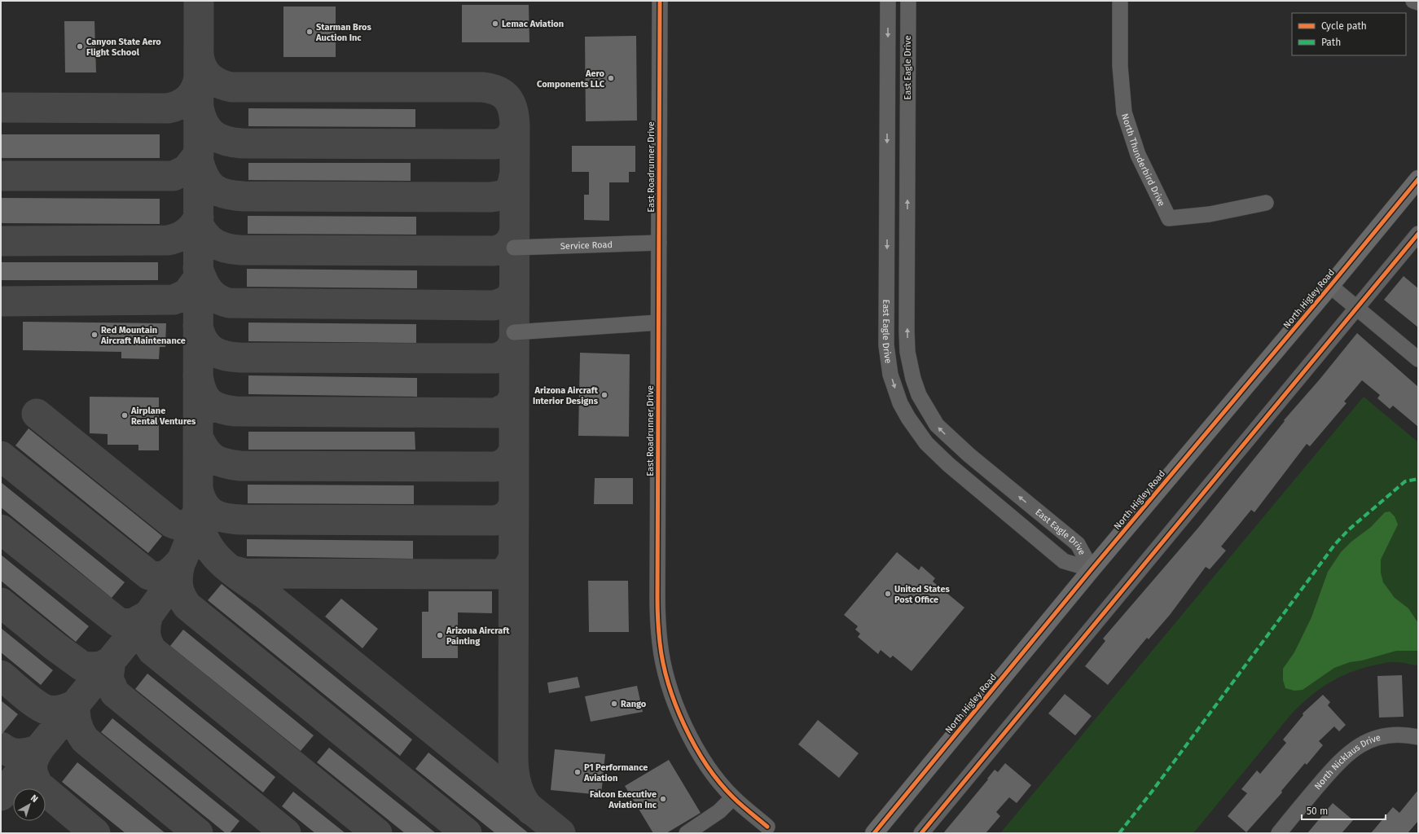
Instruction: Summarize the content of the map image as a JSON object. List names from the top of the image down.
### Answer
{
  "streets": {
    "main road": ["North Higley Road"],
    "street": [
      "East Eagle Drive",
      "North Thunderbird Drive",
      "East Roadrunner Drive",
      "Service Road",
      "North Nicklaus Drive"
    ]
  },
  "crossings": [
    ["East Eagle Drive", "North Higley Road"],
    ["East Roadrunner Drive", "Service Road"]
  ],
  "places": [
    "Lemac Aviation",
    "Starman Bros Auction Inc",
    "Canyon State Aero Flight School",
    "Aero Components LLC",
    "Red Mountain Aircraft Maintenance",
    "Arizona Aircraft Interior Designs",
    "Airplane Rental Ventures",
    "United States Post Office",
    "Arizona Aircraft Painting",
    "Rango",
    "P1 Performance Aviation",
    "Falcon Executive Aviation Inc"
  ],
  "legend": ["Cycle path", "Path"],
  "scale_bar": "50 m",
  "north": "top right"
}
